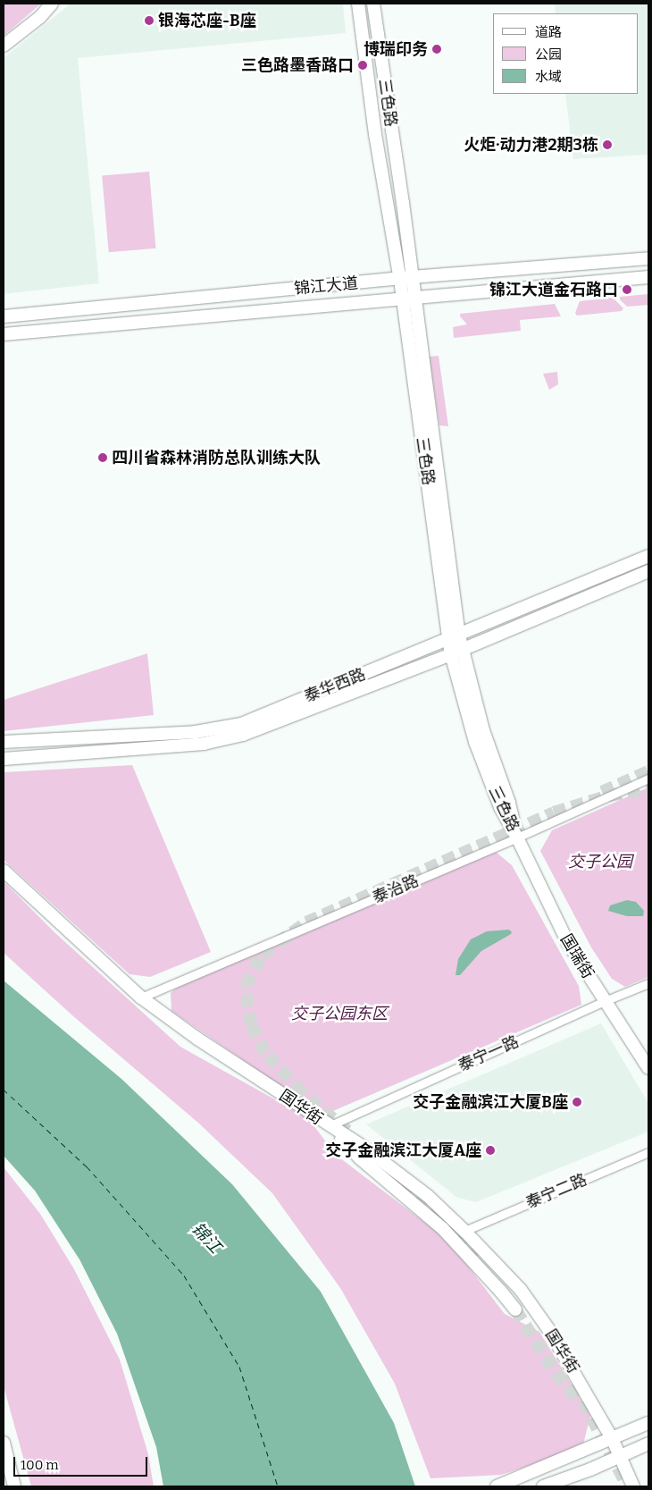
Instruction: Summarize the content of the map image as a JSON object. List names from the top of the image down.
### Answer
{
  "streets": {
    "street": [
      "三色路",
      "锦江大道",
      "泰华西路",
      "泰治路",
      "国瑞街",
      "泰宁一路",
      "国华街",
      "泰宁二路"
    ]
  },
  "crossings": [
    ["三色路", "锦江大道"],
    ["三色路", "泰华西路"],
    ["三色路", "泰治路"],
    ["三色路", "国瑞街"],
    ["泰治路", "国瑞街"],
    ["泰治路", "国华街"],
    ["国瑞街", "泰宁一路"],
    ["泰宁一路", "国华街"],
    ["国华街", "泰宁二路"]
  ],
  "water": ["锦江"],
  "parks": ["交子公园", "交子公园东区"],
  "places": [
    "银海芯座-B座",
    "博瑞印务",
    "三色路墨香路口",
    "火炬·动力港2期3栋",
    "锦江大道金石路口",
    "四川省森林消防总队训练大队",
    "交子金融滨江大厦B座",
    "交子金融滨江大厦A座"
  ],
  "legend": ["道路", "公园", "水域"],
  "scale_bar": "100 m"
}
